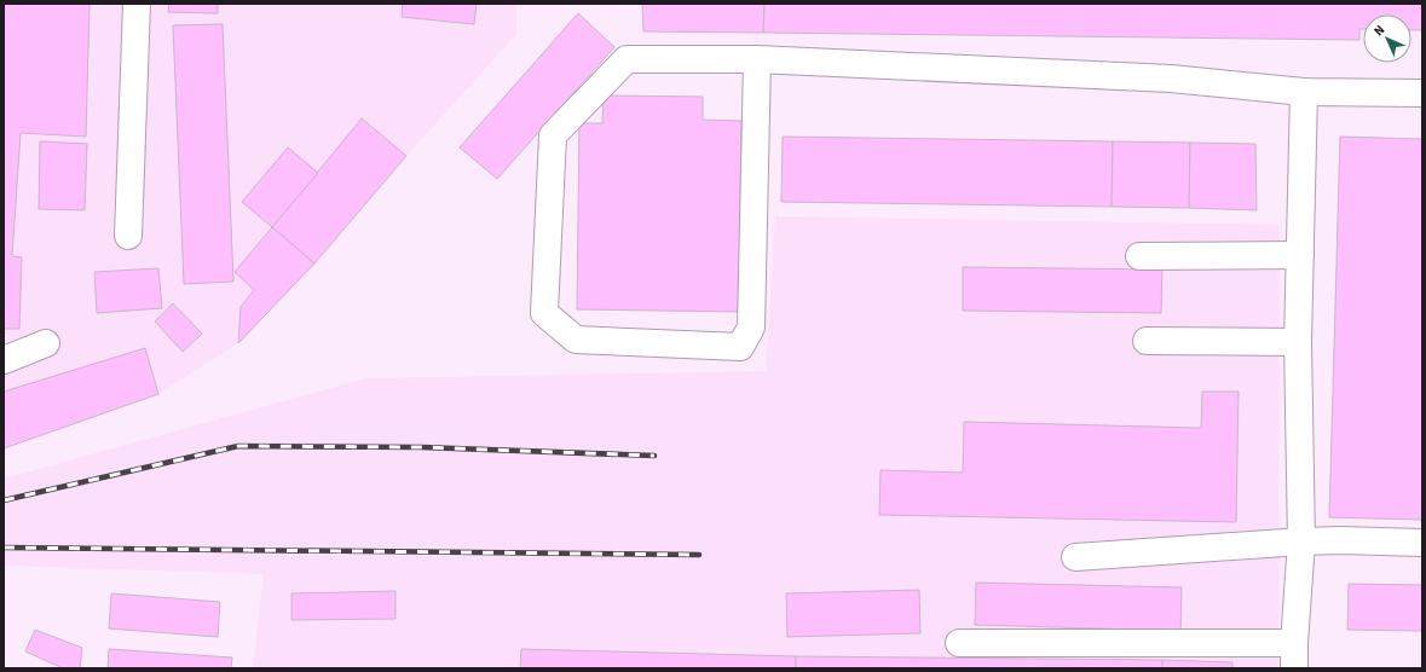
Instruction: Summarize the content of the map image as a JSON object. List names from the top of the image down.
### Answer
{
  "north": "top left"
}
